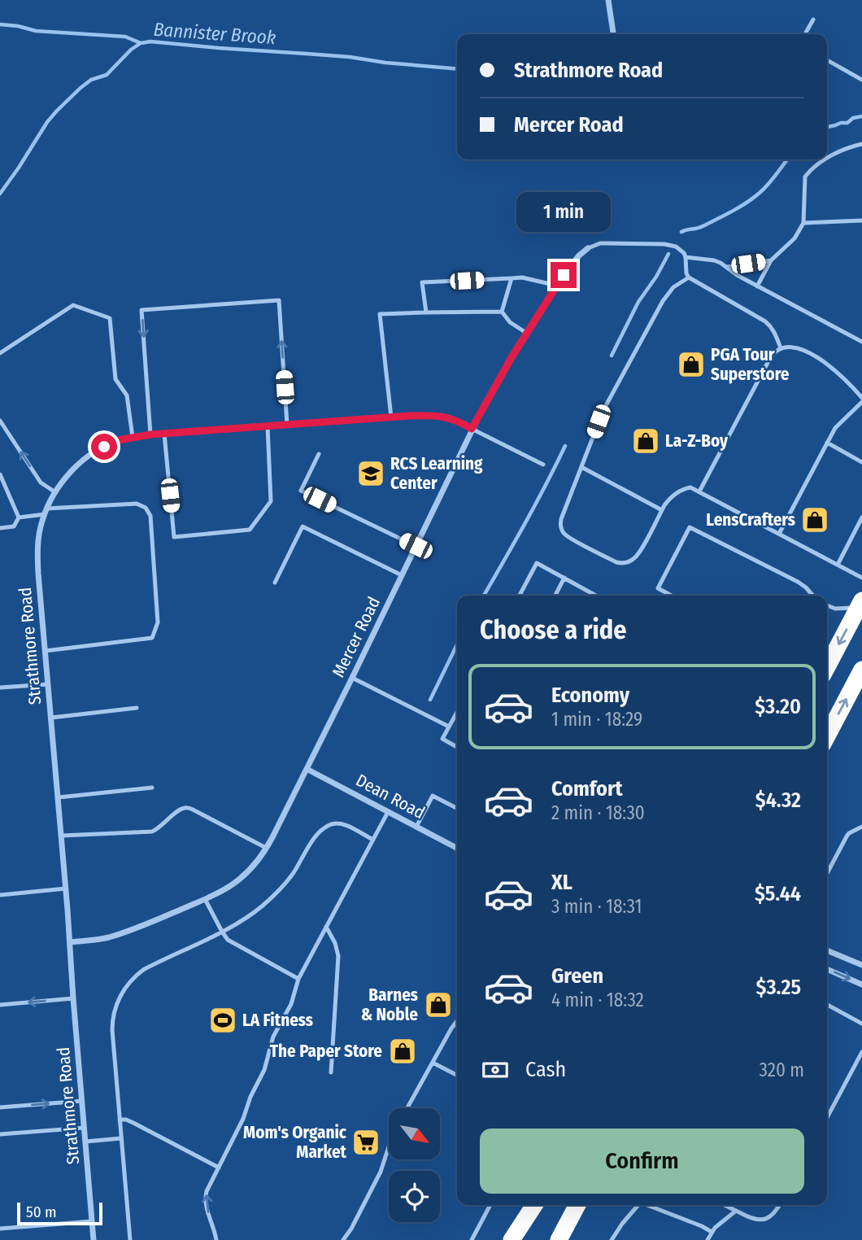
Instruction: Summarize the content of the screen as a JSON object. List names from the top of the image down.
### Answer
{
  "streets": {
    "street": ["Mercer Road", "Strathmore Road", "Dean Road"]
  },
  "crossings": [
    ["Mercer Road", "Strathmore Road"],
    ["Mercer Road", "Dean Road"]
  ],
  "water": ["Bannister Brook"],
  "places": {
    "shop": [
      "PGA Tour Superstore",
      "La-Z-Boy",
      "LensCrafters",
      "Barnes & Noble",
      "The Paper Store"
    ],
    "school or university": ["RCS Learning Center"],
    "sports": ["LA Fitness"],
    "supermarket": ["Mom's Organic Market"]
  },
  "scale_bar": "50 m",
  "north": "bottom right",
  "page": {
    "banner": ["Strathmore Road", "Mercer Road"],
    "bubble": "1 min",
    "heading": "Choose a ride",
    "list": [
      {
        "name": "Economy",
        "note": "1 min · 18:29",
        "value": "$3.20"
      },
      {
        "name": "Comfort",
        "note": "2 min · 18:30",
        "value": "$4.32"
      },
      {
        "name": "XL",
        "note": "3 min · 18:31",
        "value": "$5.44"
      },
      {
        "name": "Green",
        "note": "4 min · 18:32",
        "value": "$3.25"
      }
    ],
    "pay": ["Cash", "320 m"],
    "buttons": "Confirm",
    "scale": "50 m"
  }
}
